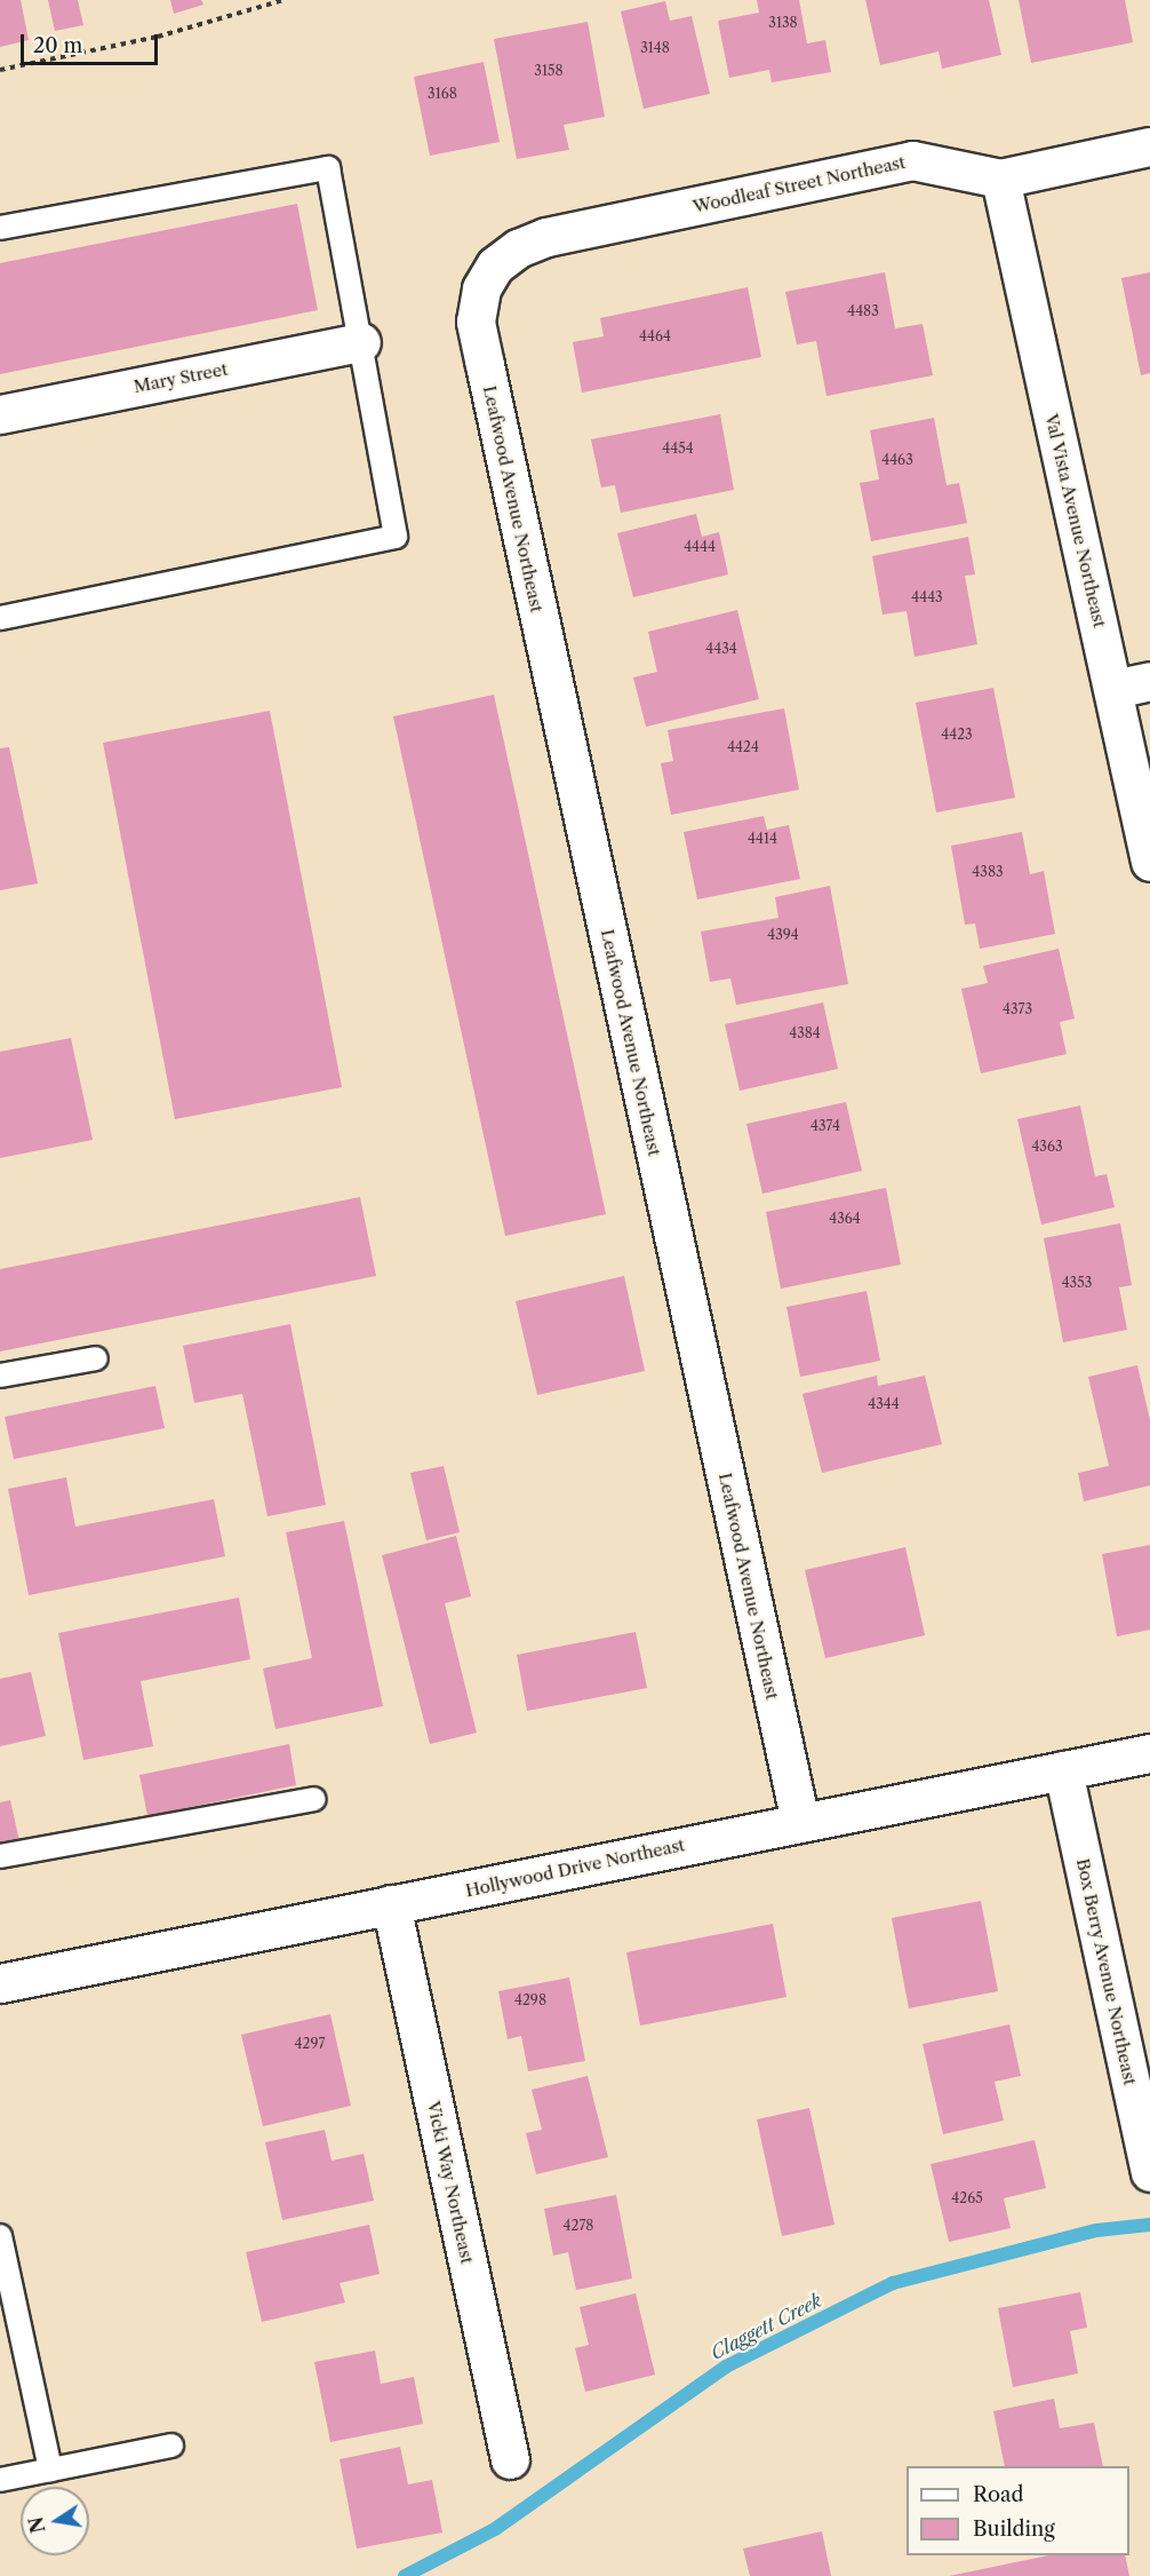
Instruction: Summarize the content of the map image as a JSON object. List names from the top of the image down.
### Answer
{
  "streets": {
    "street": [
      "Woodleaf Street Northeast",
      "Mary Street",
      "Leafwood Avenue Northeast",
      "Val Vista Avenue Northeast",
      "Hollywood Drive Northeast",
      "Box Berry Avenue Northeast",
      "Vicki Way Northeast"
    ]
  },
  "crossings": [
    ["Woodleaf Street Northeast", "Leafwood Avenue Northeast"],
    ["Woodleaf Street Northeast", "Val Vista Avenue Northeast"],
    ["Leafwood Avenue Northeast", "Hollywood Drive Northeast"],
    ["Hollywood Drive Northeast", "Box Berry Avenue Northeast"],
    ["Hollywood Drive Northeast", "Vicki Way Northeast"]
  ],
  "water": ["Claggett Creek"],
  "house_numbers": [
    "3138",
    "3148",
    "3158",
    "3168",
    "4483",
    "4464",
    "4454",
    "4463",
    "4444",
    "4443",
    "4434",
    "4423",
    "4424",
    "4414",
    "4383",
    "4394",
    "4373",
    "4384",
    "4374",
    "4363",
    "4364",
    "4353",
    "4344",
    "4298",
    "4297",
    "4265",
    "4278"
  ],
  "legend": ["Road", "Building"],
  "scale_bar": "20 m",
  "north": "left"
}
